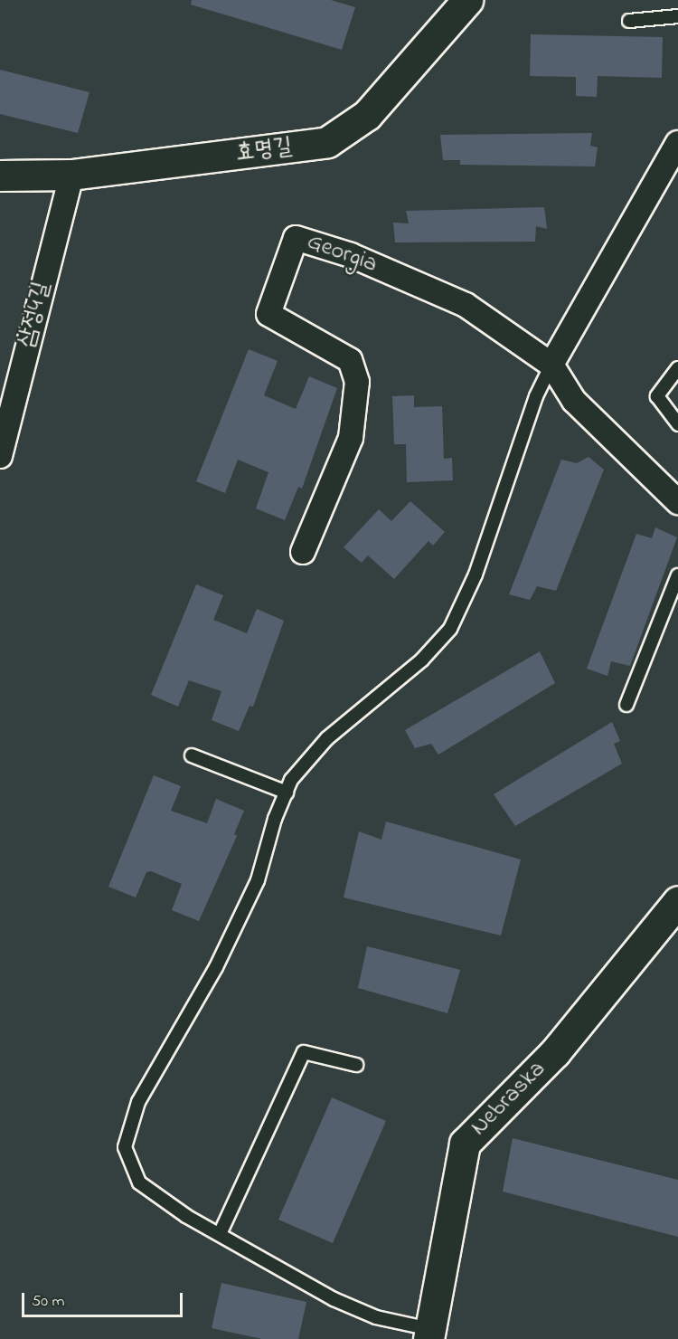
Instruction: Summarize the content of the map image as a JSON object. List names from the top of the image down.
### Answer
{
  "streets": {
    "street": [
      "효명길",
      "Georgia",
      "삼정4길",
      "Nebraska"
    ]
  },
  "crossings": [
    ["효명길", "삼정4길"]
  ],
  "scale_bar": "50 m"
}
